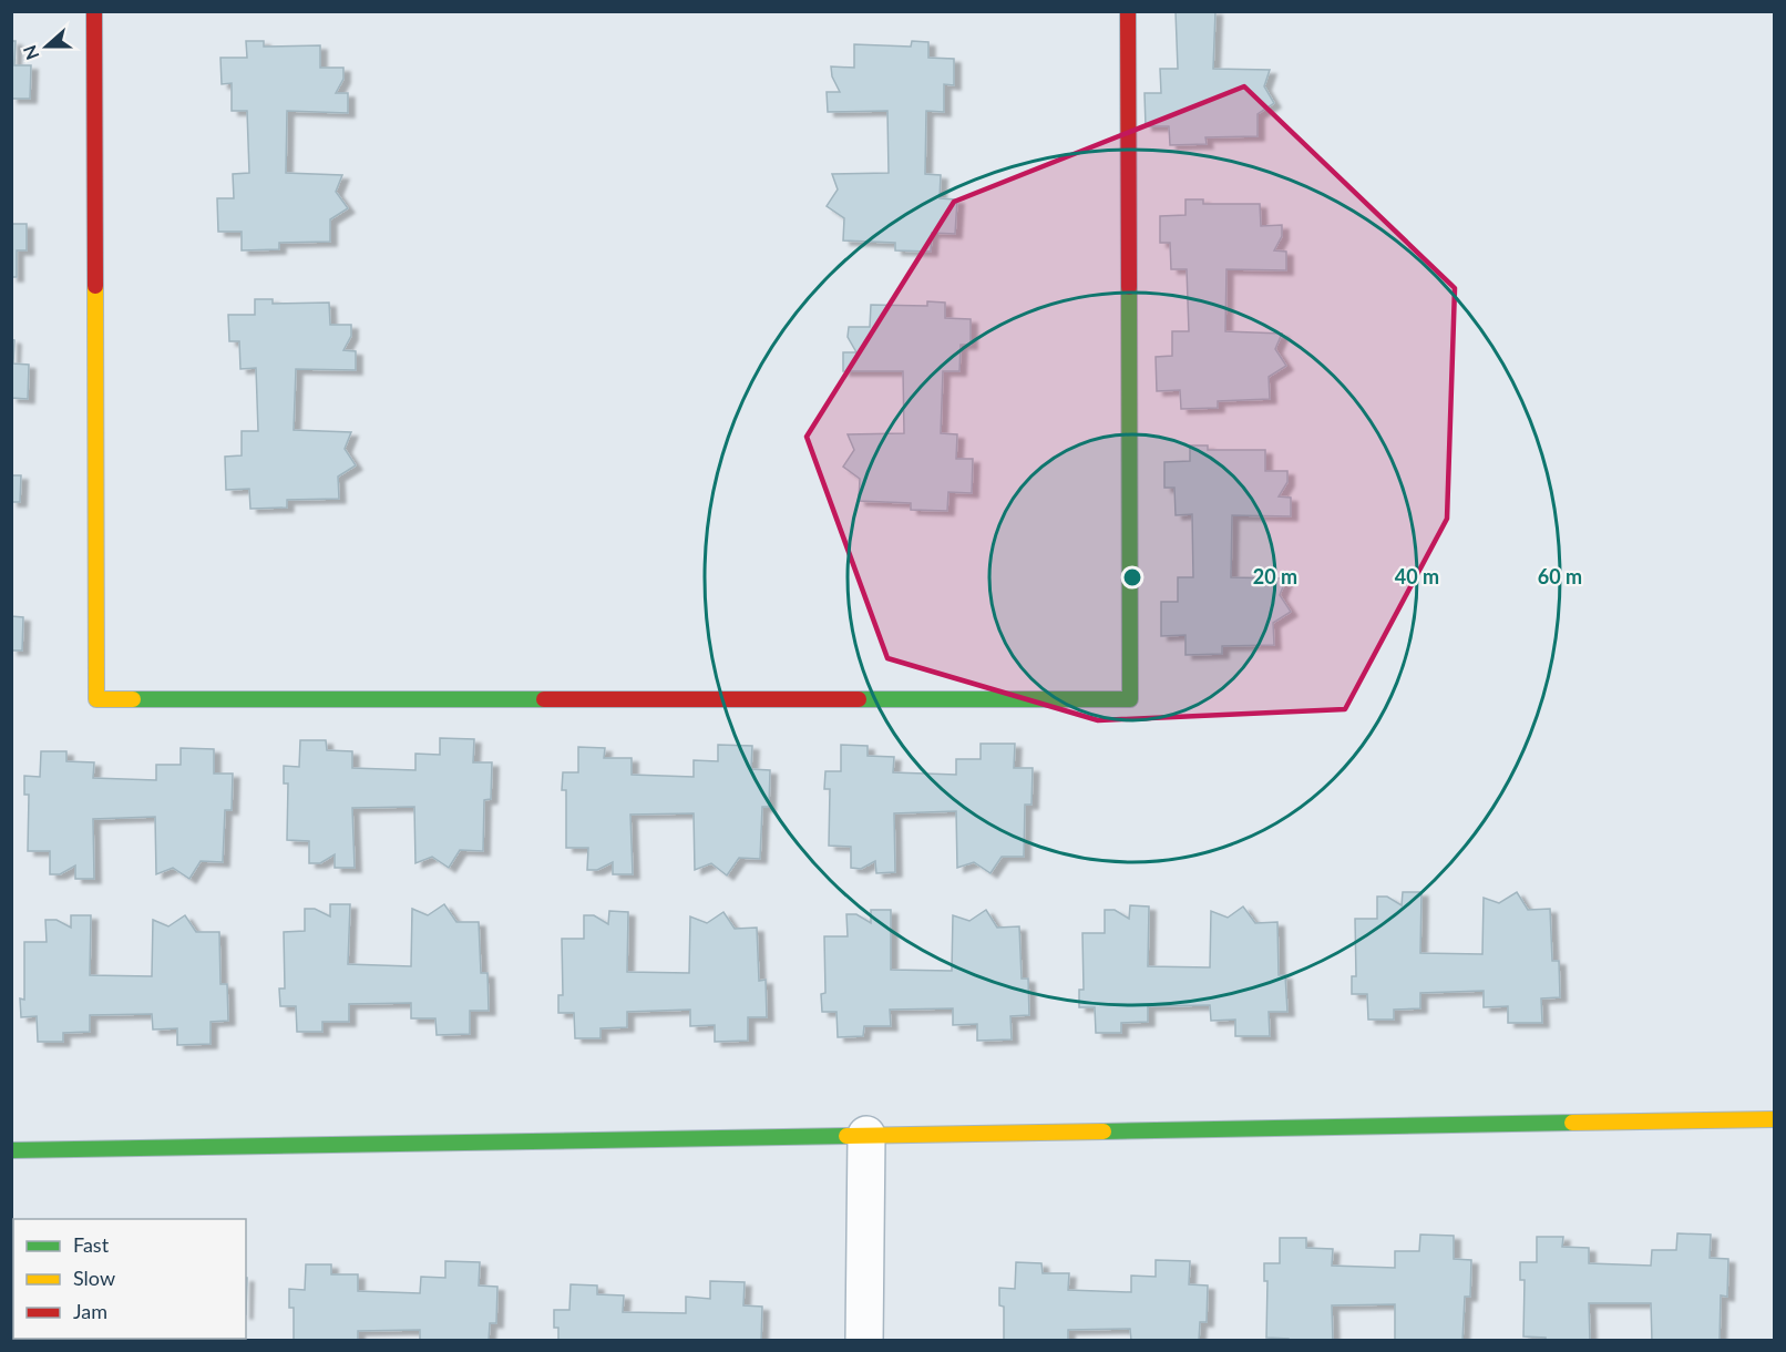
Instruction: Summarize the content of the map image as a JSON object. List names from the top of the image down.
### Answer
{
  "legend": ["Fast", "Slow", "Jam"],
  "north": "left",
  "rings": ["20 m", "40 m", "60 m"]
}
